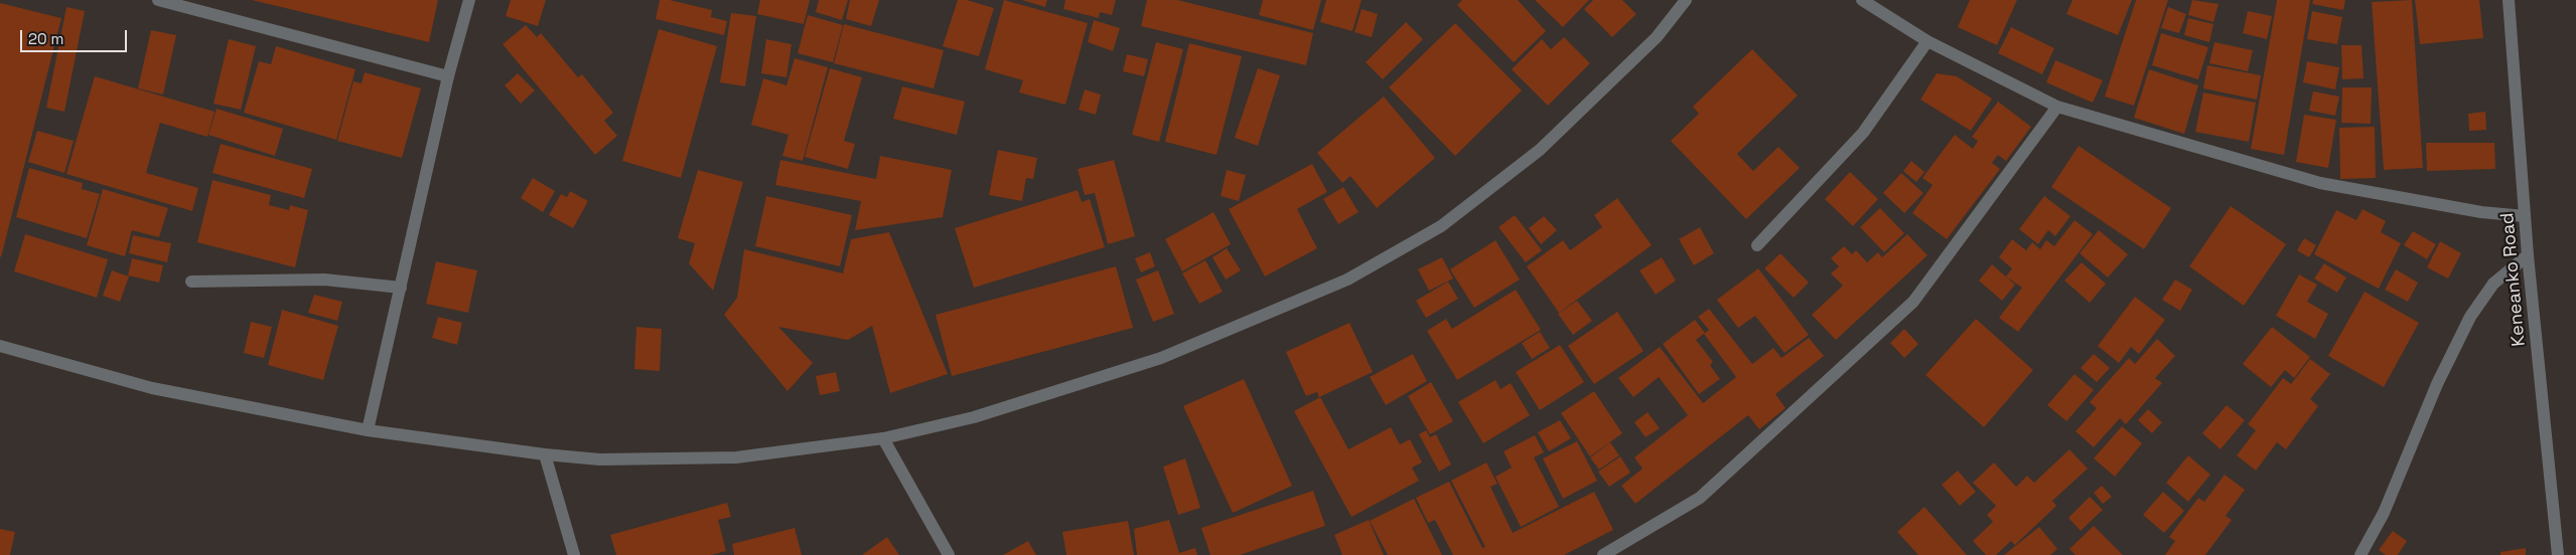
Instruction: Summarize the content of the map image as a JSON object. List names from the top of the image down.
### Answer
{
  "streets": {
    "street": ["Keneanko Road"]
  },
  "scale_bar": "20 m"
}
